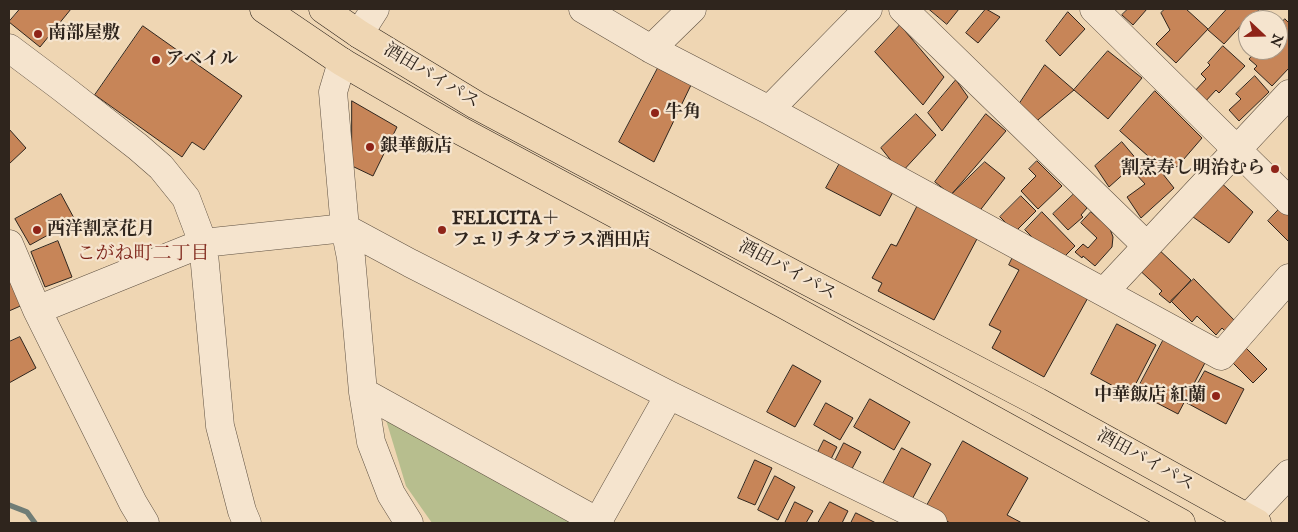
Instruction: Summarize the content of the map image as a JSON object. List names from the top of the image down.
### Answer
{
  "streets": {
    "highway": ["酒田バイパス"]
  },
  "districts": ["こがね町二丁目"],
  "places": [
    "南部屋敷",
    "アベイル",
    "牛角",
    "銀華飯店",
    "割烹寿し明治むら",
    "西洋割烹花月",
    "FELICITA＋ フェリチタプラス酒田店",
    "中華飯店 紅蘭"
  ],
  "north": "right"
}
